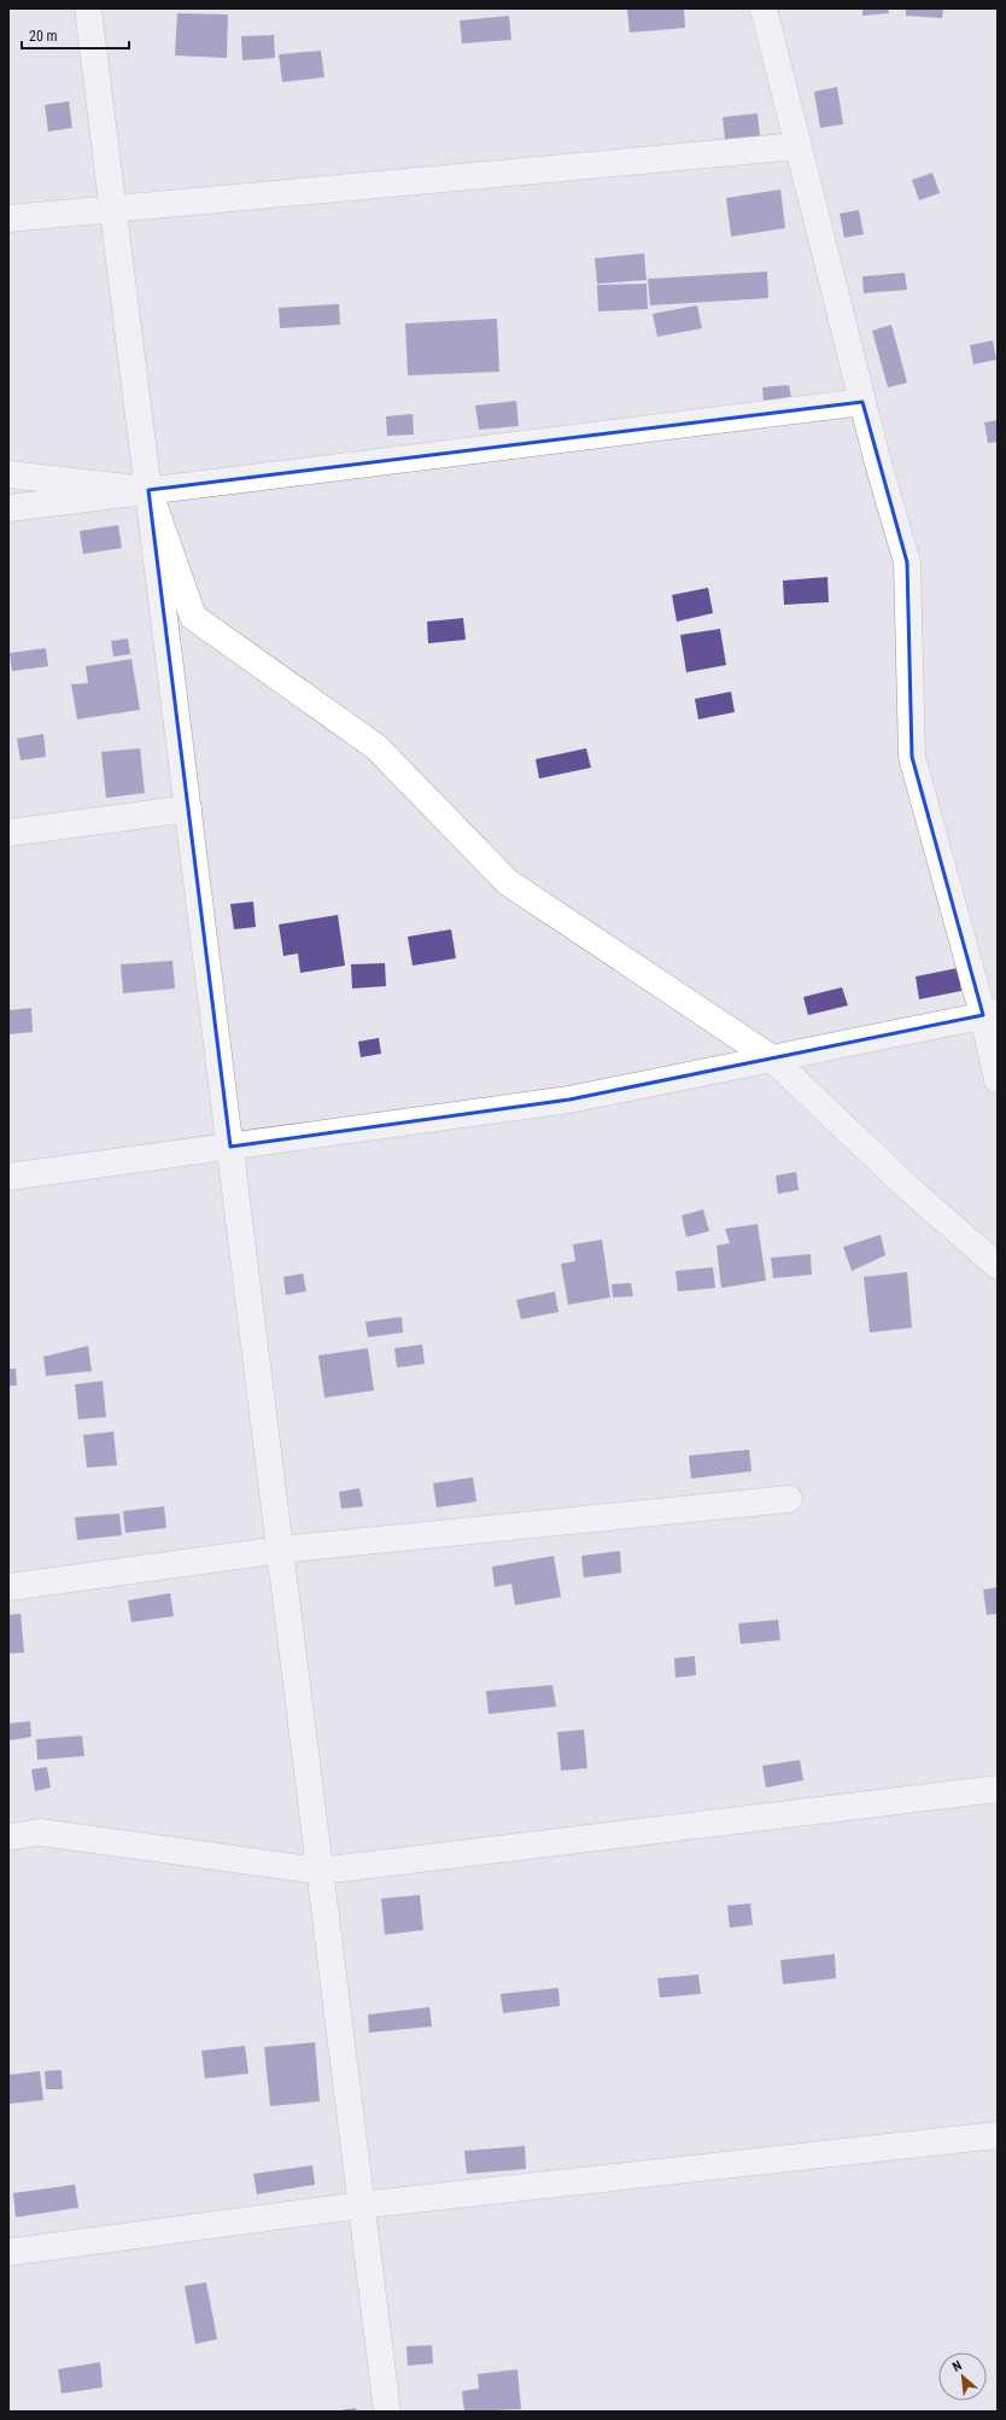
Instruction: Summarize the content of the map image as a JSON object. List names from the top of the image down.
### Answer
{
  "scale_bar": "20 m",
  "north": "top left"
}
